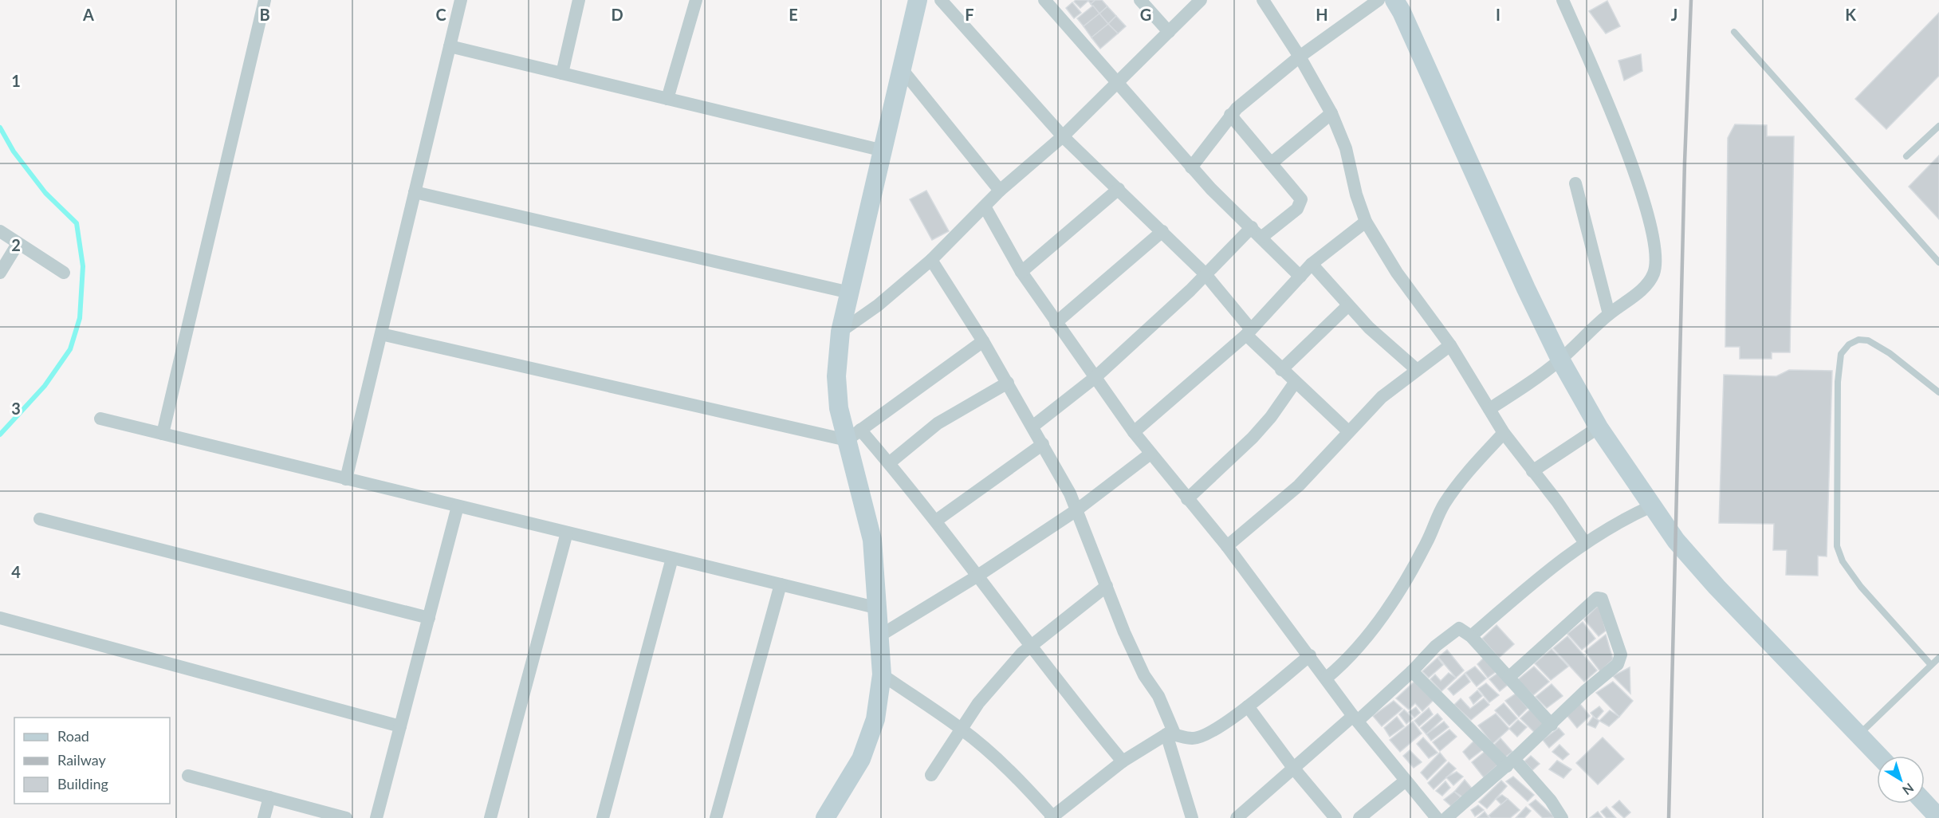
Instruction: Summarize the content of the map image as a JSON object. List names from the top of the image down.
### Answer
{
  "legend": ["Road", "Railway", "Building"],
  "north": "bottom right",
  "grid": {
    "columns": [
      "A",
      "B",
      "C",
      "D",
      "E",
      "F",
      "G",
      "H",
      "I",
      "J",
      "K"
    ],
    "rows": [
      "1",
      "2",
      "3",
      "4"
    ]
  }
}
